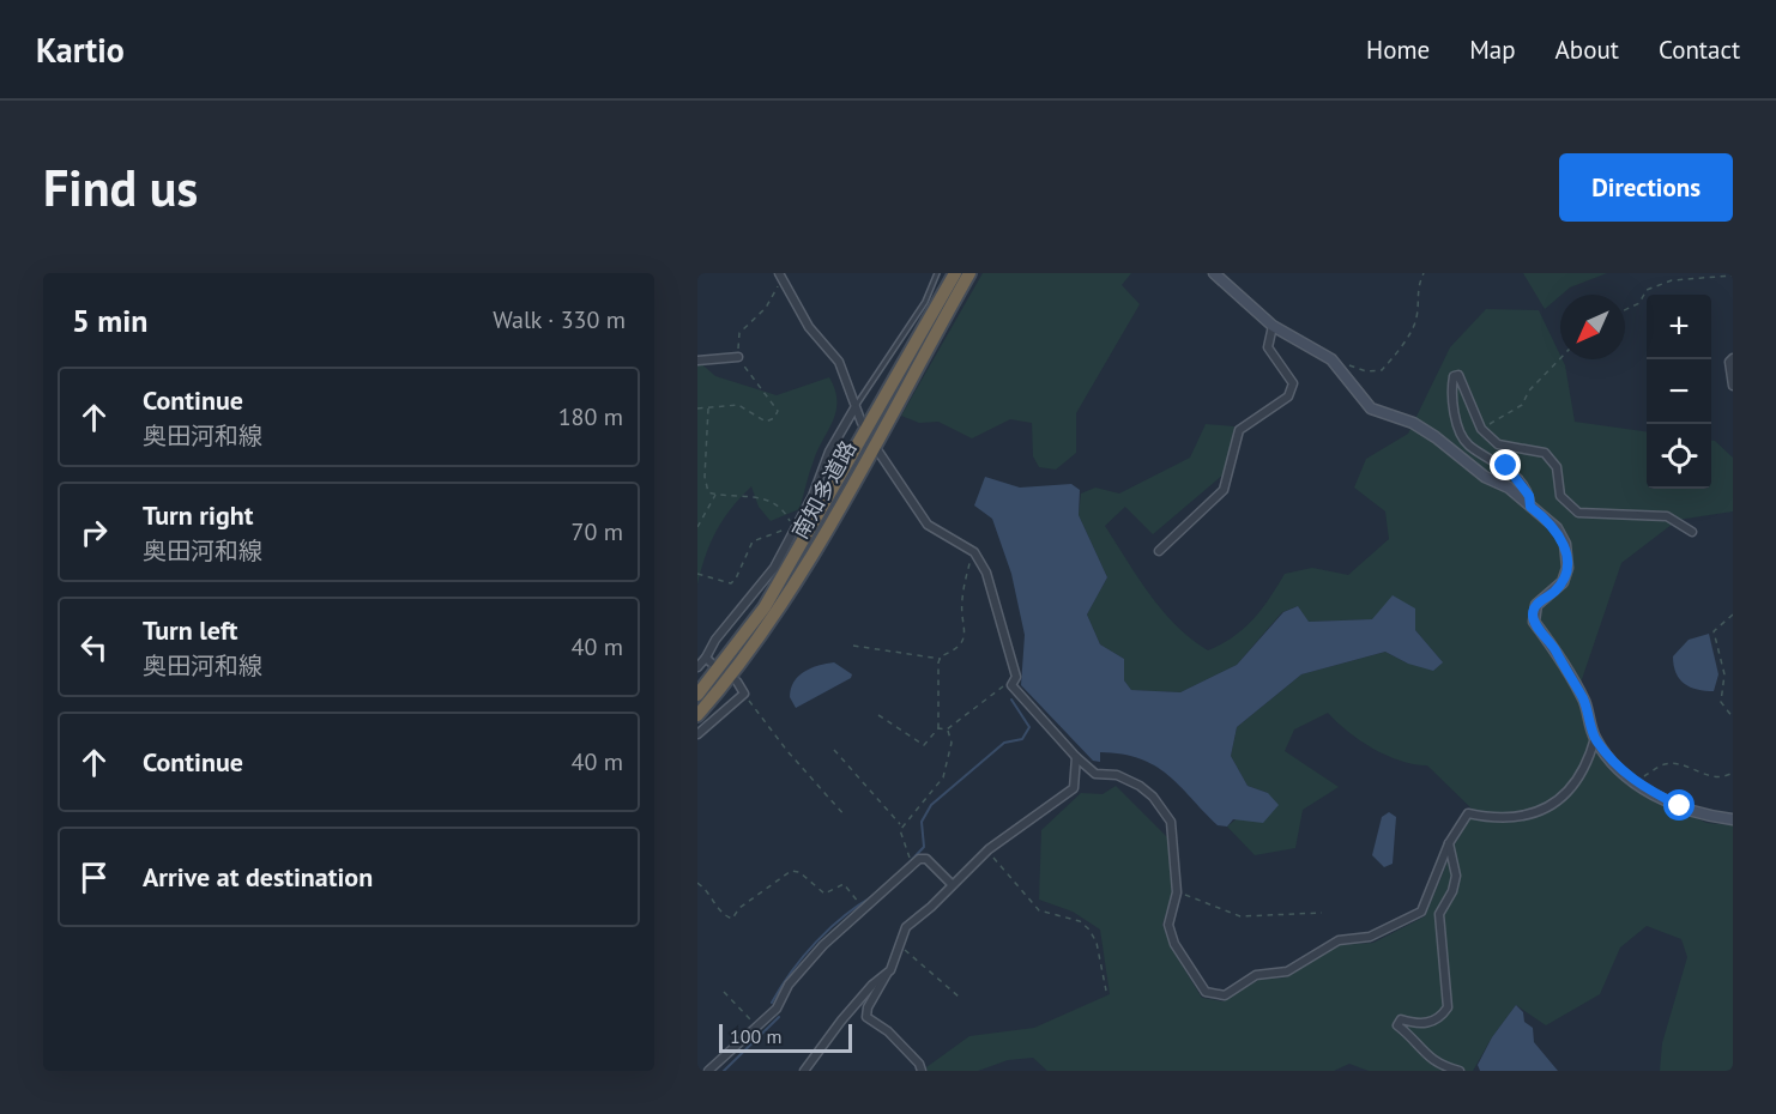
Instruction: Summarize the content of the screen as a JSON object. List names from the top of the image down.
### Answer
{
  "streets": {
    "highway": ["南知多道路"]
  },
  "scale_bar": "100 m",
  "north": "bottom left",
  "page": {
    "header": "Kartio",
    "nav": [
      "Home",
      "Map",
      "About",
      "Contact"
    ],
    "buttons": "Directions",
    "title": "Find us",
    "heading": ["5 min", "Walk · 330 m"],
    "map_buttons": ["+", "−"],
    "list": [
      ["Continue", "奥田河和線", "180 m"],
      ["Turn right", "奥田河和線", "70 m"],
      ["Turn left", "奥田河和線", "40 m"],
      ["Continue", "40 m"],
      "Arrive at destination"
    ],
    "scale": "100 m"
  }
}
